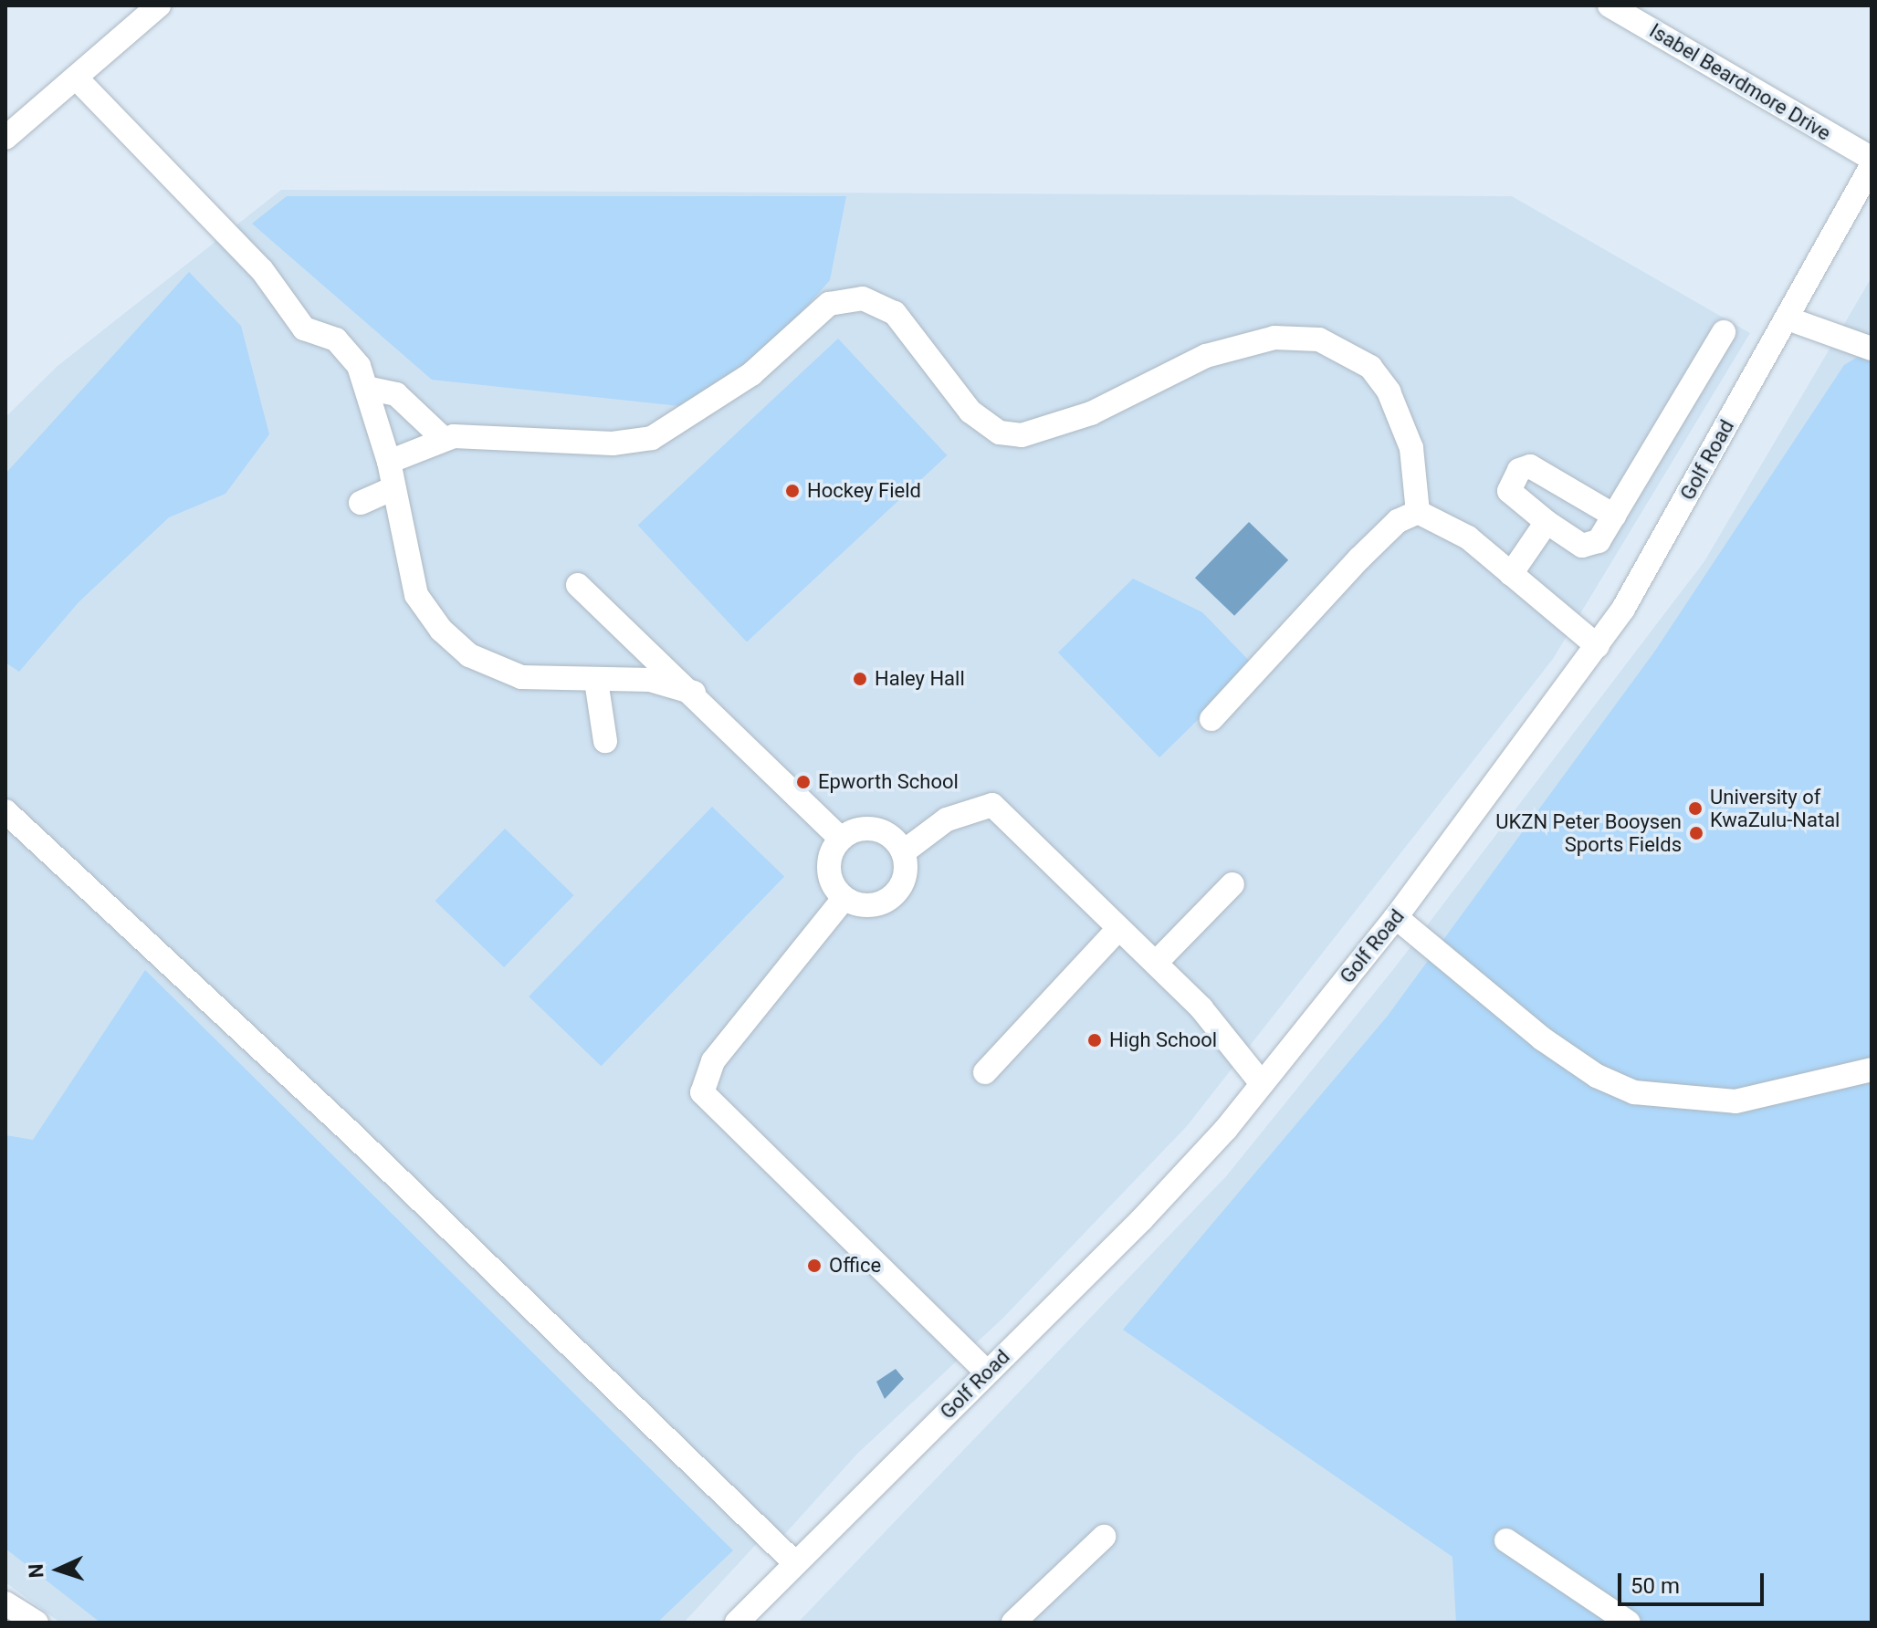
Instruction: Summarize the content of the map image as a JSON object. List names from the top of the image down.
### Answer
{
  "streets": {
    "street": ["Isabel Beardmore Drive", "Golf Road"]
  },
  "places": [
    "Hockey Field",
    "Haley Hall",
    "Epworth School",
    "University of KwaZulu-Natal",
    "UKZN Peter Booysen Sports Fields",
    "High School",
    "Office"
  ],
  "scale_bar": "50 m",
  "north": "left"
}
